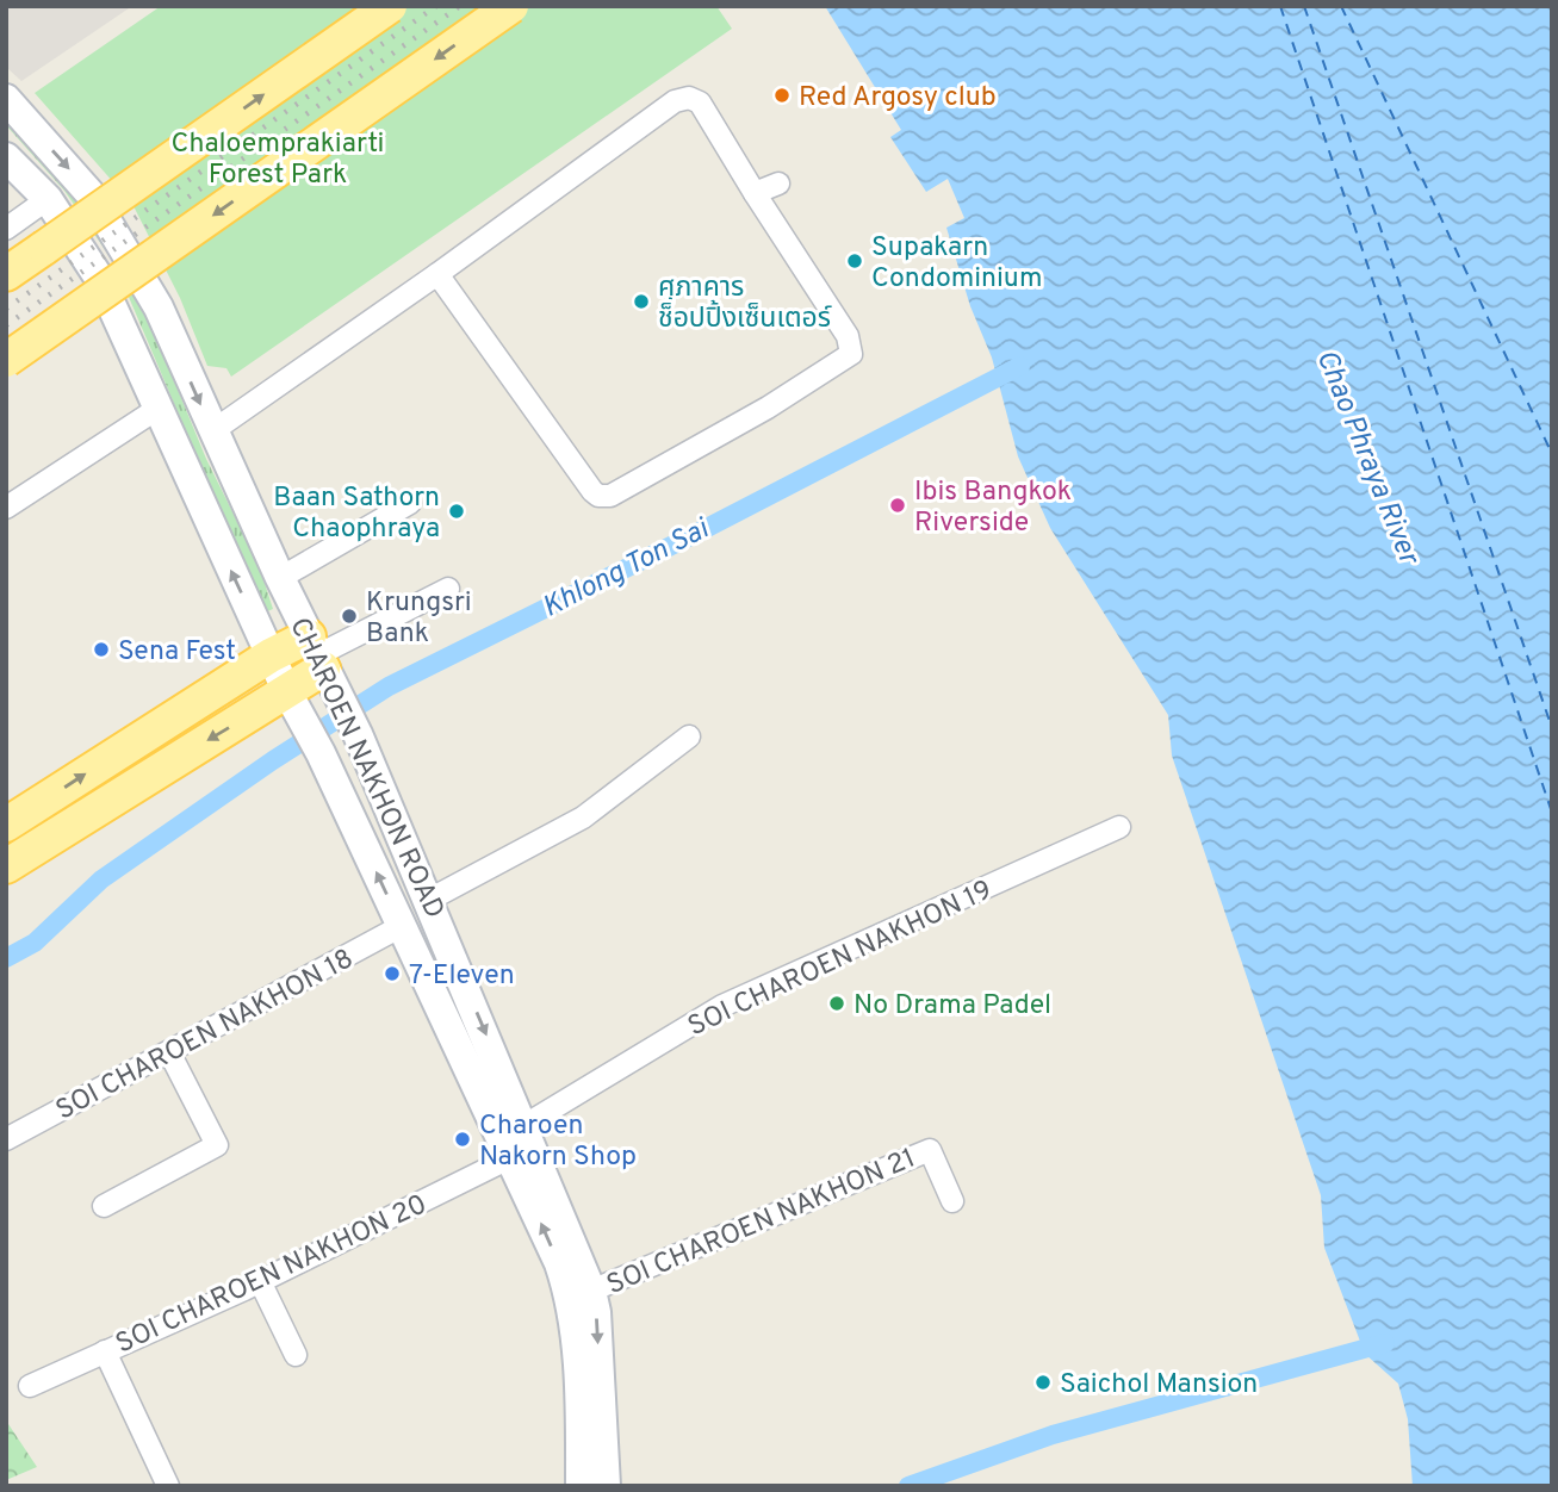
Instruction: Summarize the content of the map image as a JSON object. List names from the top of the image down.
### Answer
{
  "streets": {
    "main road": ["CHAROEN NAKHON ROAD"],
    "street": [
      "SOI CHAROEN NAKHON 19",
      "SOI CHAROEN NAKHON 18",
      "SOI CHAROEN NAKHON 21",
      "SOI CHAROEN NAKHON 20"
    ]
  },
  "crossings": [
    ["CHAROEN NAKHON ROAD", "SOI CHAROEN NAKHON 19"],
    ["CHAROEN NAKHON ROAD", "SOI CHAROEN NAKHON 18"],
    ["CHAROEN NAKHON ROAD", "SOI CHAROEN NAKHON 21"],
    ["CHAROEN NAKHON ROAD", "SOI CHAROEN NAKHON 20"]
  ],
  "water": ["Chao Phraya River", "Khlong Ton Sai"],
  "parks": ["Chaloemprakiarti Forest Park"],
  "places": [
    "Red Argosy club",
    "Supakarn Condominium",
    "ศุภาคาร ช็อปปิ้งเซ็นเตอร์",
    "Ibis Bangkok Riverside",
    "Baan Sathorn Chaophraya",
    "Krungsri Bank",
    "Sena Fest",
    "7-Eleven",
    "No Drama Padel",
    "Charoen Nakorn Shop",
    "Saichol Mansion"
  ]
}
